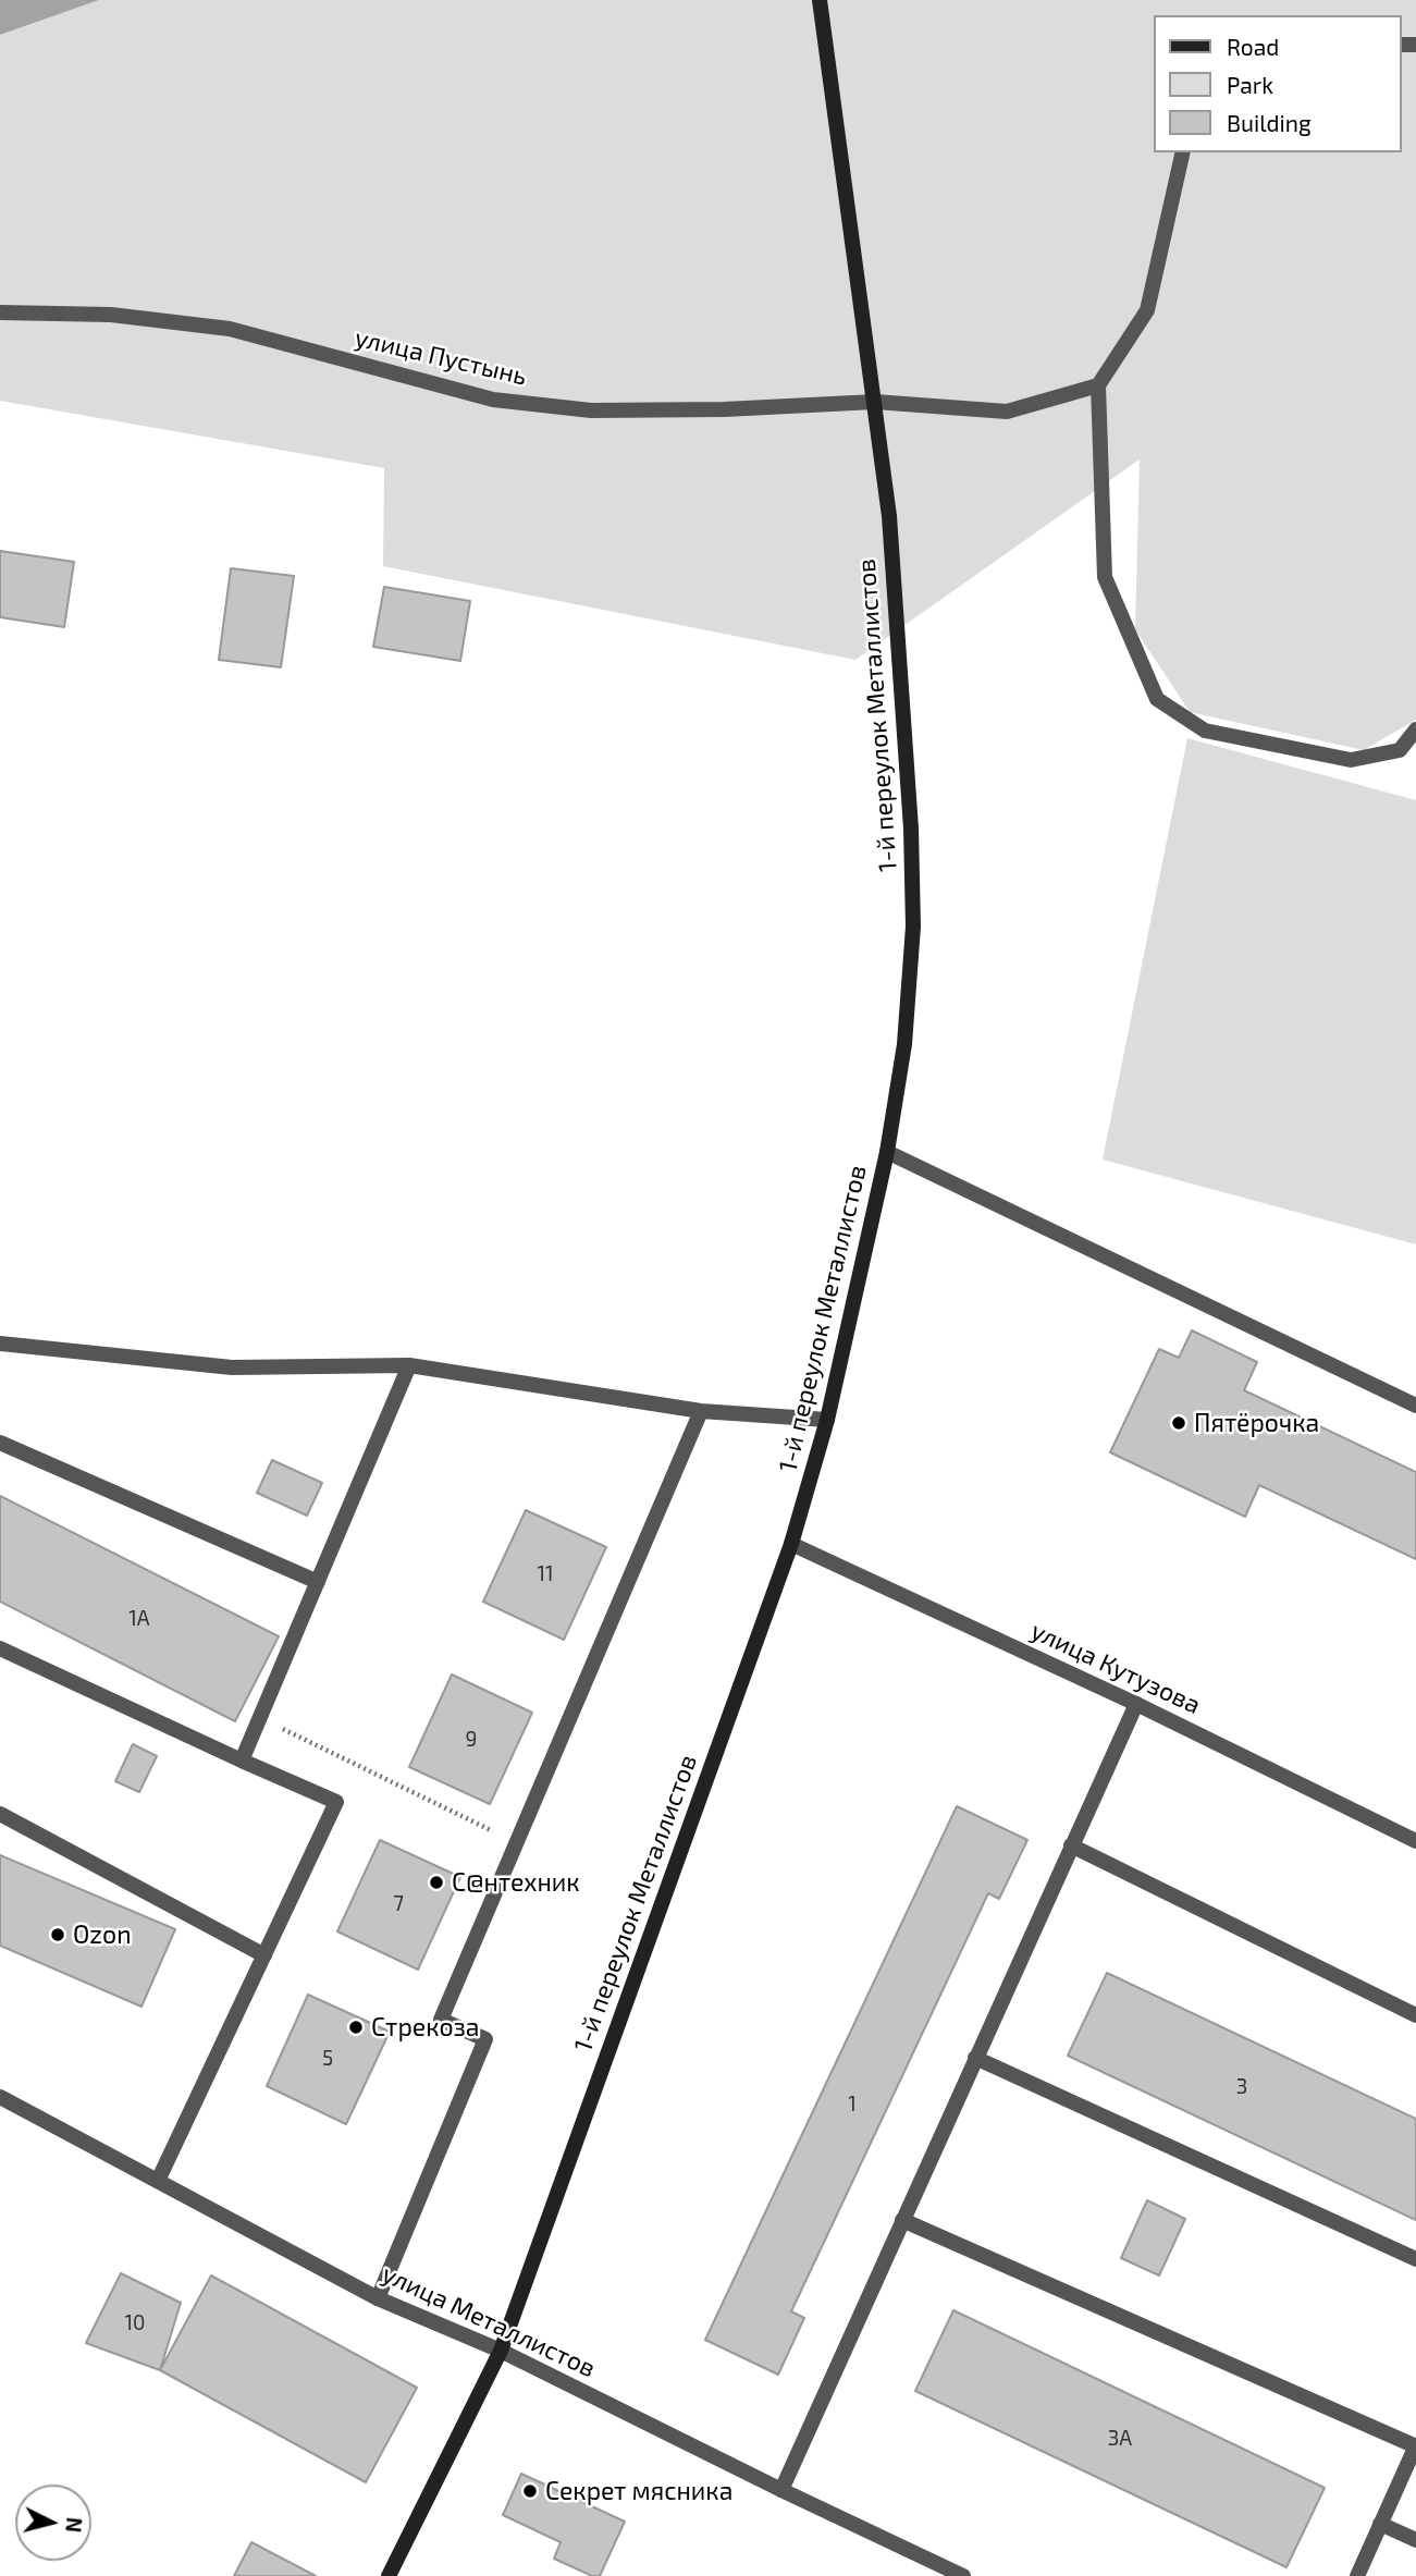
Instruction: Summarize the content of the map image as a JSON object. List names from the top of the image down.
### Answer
{
  "streets": {
    "street": [
      "улица Пустынь",
      "1-й переулок Металлистов",
      "улица Кутузова",
      "улица Металлистов"
    ]
  },
  "crossings": [
    ["улица Пустынь", "1-й переулок Металлистов"],
    ["1-й переулок Металлистов", "улица Кутузова"],
    ["1-й переулок Металлистов", "улица Металлистов"]
  ],
  "places": [
    "Пятёрочка",
    "С@нтехник",
    "Ozon",
    "Стрекоза",
    "Секрет мясника"
  ],
  "house_numbers": [
    "11",
    "1А",
    "9",
    "7",
    "5",
    "3",
    "1",
    "10",
    "3А"
  ],
  "legend": ["Road", "Park", "Building"],
  "north": "right"
}
